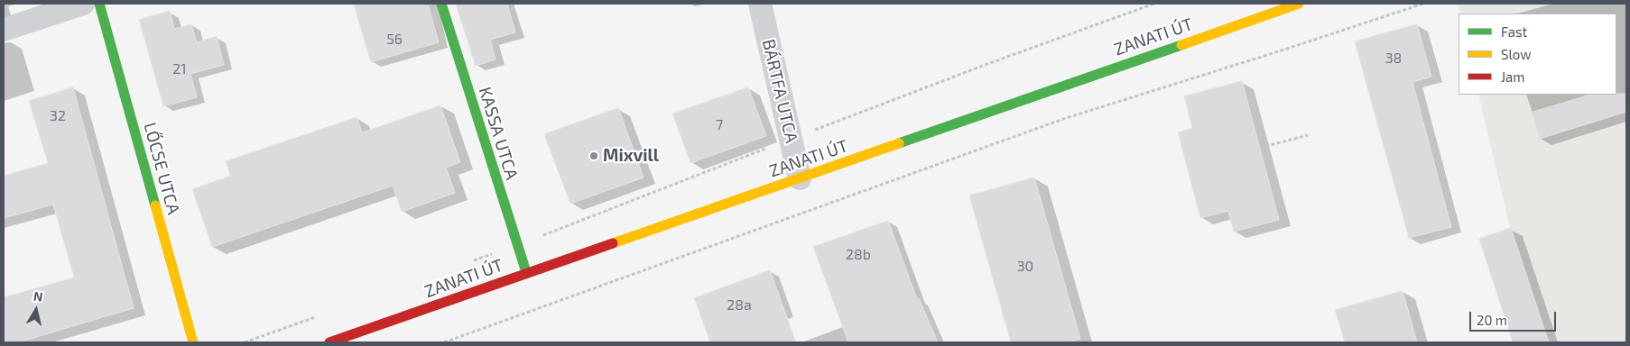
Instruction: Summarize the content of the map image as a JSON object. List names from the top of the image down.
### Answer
{
  "streets": {
    "street": [
      "ZANATI ÚT",
      "BÁRTFA UTCA",
      "KASSA UTCA",
      "LŐCSE UTCA"
    ]
  },
  "crossings": [
    ["ZANATI ÚT", "BÁRTFA UTCA"],
    ["ZANATI ÚT", "KASSA UTCA"]
  ],
  "places": ["Mixvill"],
  "house_numbers": [
    "56",
    "38",
    "21",
    "32",
    "7",
    "28b",
    "30",
    "28a"
  ],
  "legend": ["Fast", "Slow", "Jam"],
  "scale_bar": "20 m",
  "north": "top"
}
